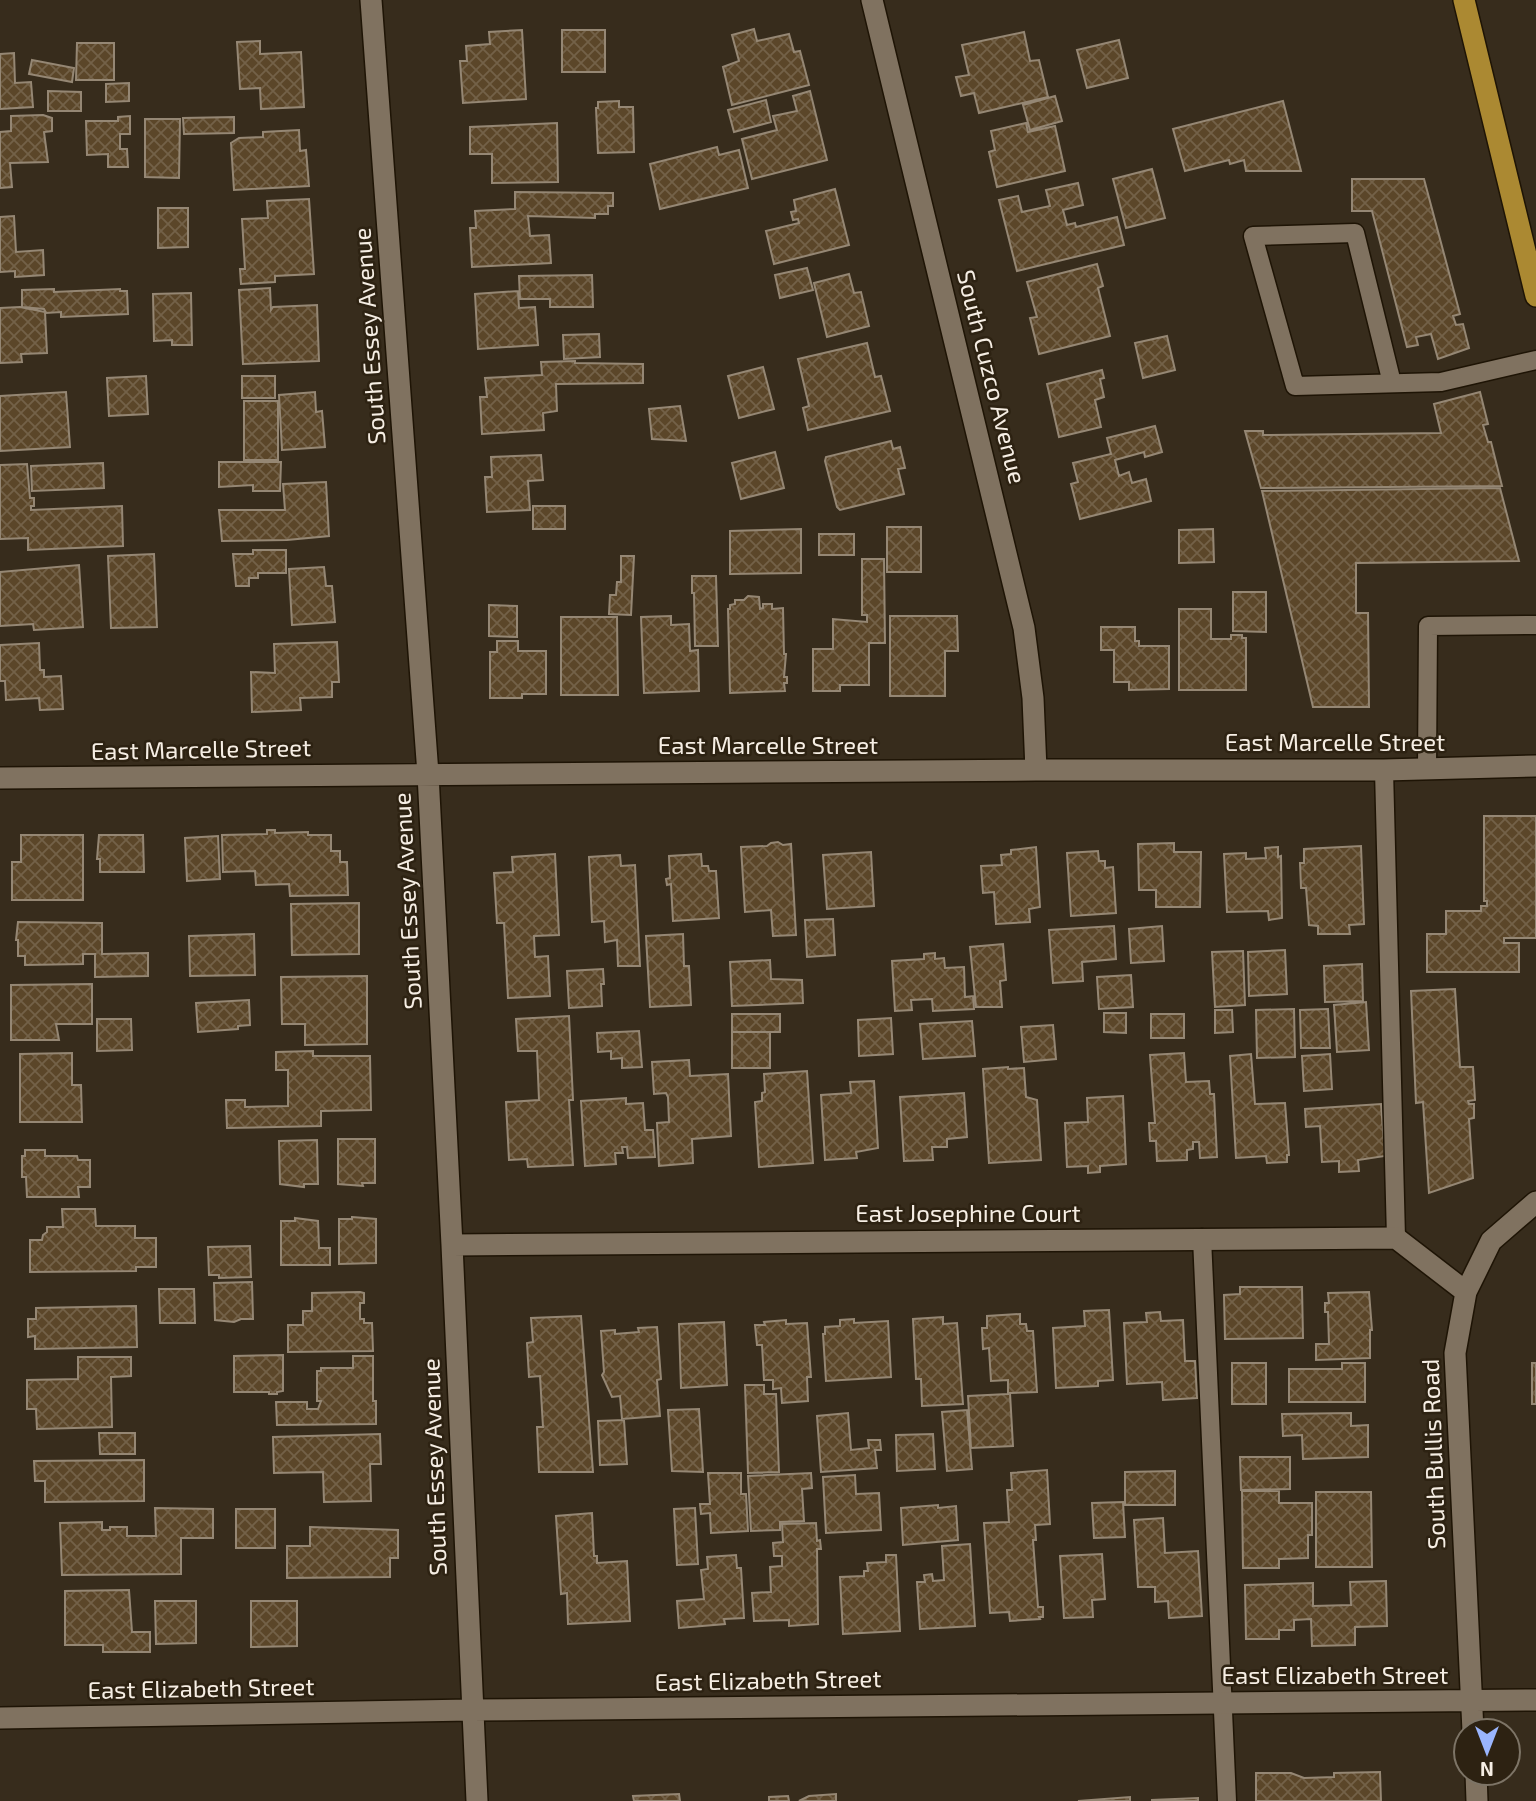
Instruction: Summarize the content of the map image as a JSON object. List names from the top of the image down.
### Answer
{
  "streets": {
    "street": [
      "South Essey Avenue",
      "South Cuzco Avenue",
      "East Marcelle Street",
      "East Josephine Court",
      "South Bullis Road",
      "East Elizabeth Street"
    ]
  },
  "crossings": [
    ["South Essey Avenue", "East Marcelle Street"],
    ["South Essey Avenue", "East Josephine Court"],
    ["South Essey Avenue", "East Elizabeth Street"],
    ["South Cuzco Avenue", "East Marcelle Street"],
    ["South Bullis Road", "East Elizabeth Street"]
  ],
  "north": "bottom"
}
